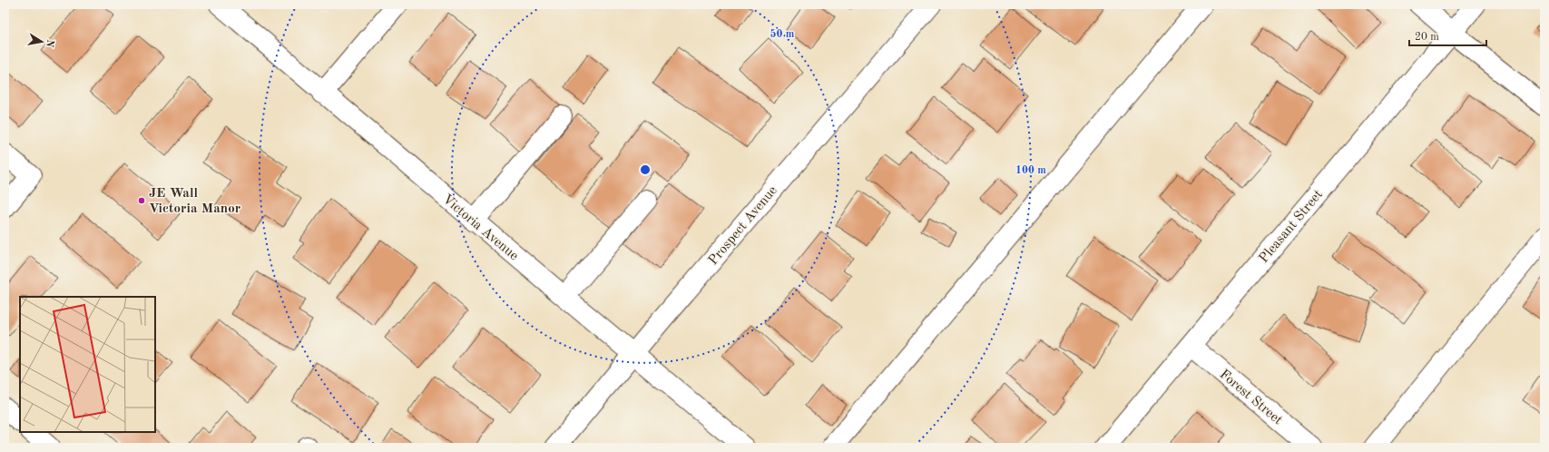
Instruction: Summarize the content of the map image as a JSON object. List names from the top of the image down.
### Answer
{
  "streets": {
    "street": [
      "Prospect Avenue",
      "Pleasant Street",
      "Victoria Avenue",
      "Forest Street"
    ]
  },
  "crossings": [
    ["Prospect Avenue", "Victoria Avenue"],
    ["Pleasant Street", "Forest Street"]
  ],
  "places": ["JE Wall Victoria Manor"],
  "scale_bar": "20 m",
  "north": "right",
  "rings": ["50 m", "100 m"]
}
